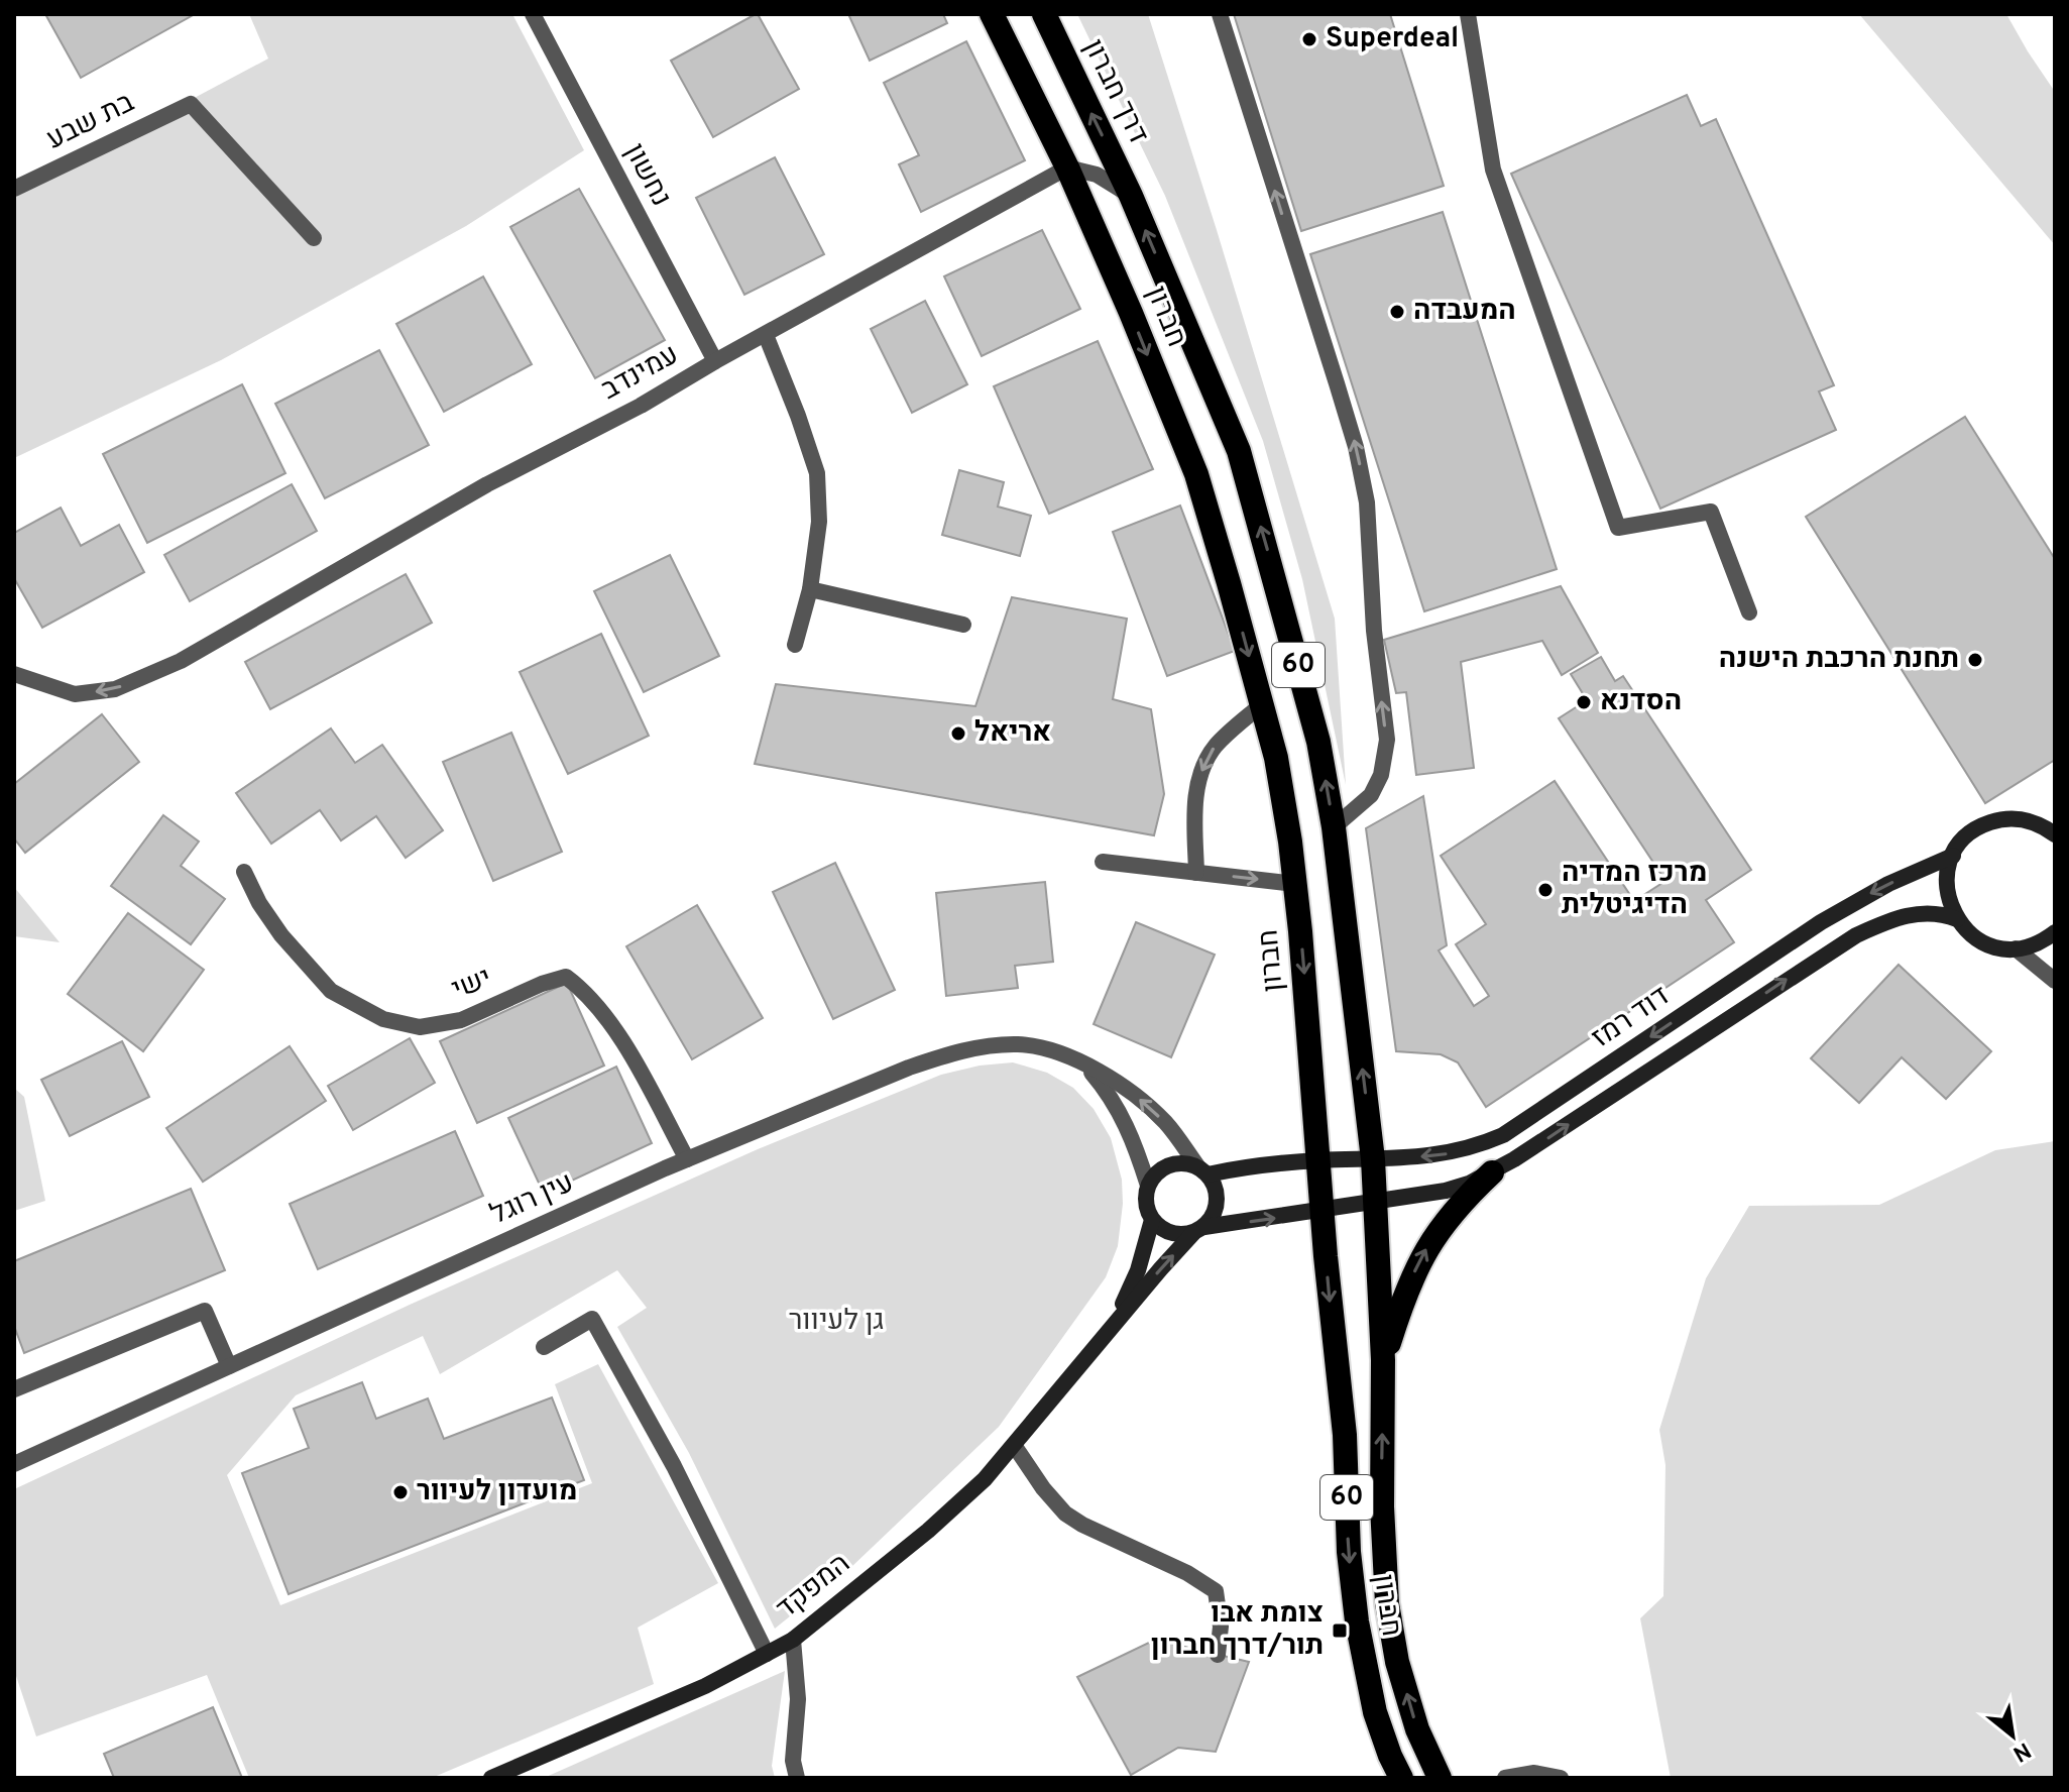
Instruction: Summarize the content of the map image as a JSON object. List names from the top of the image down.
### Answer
{
  "streets": {
    "highway": ["דרך חברון", "חברון", "60"],
    "street": [
      "בת שבע",
      "נחשון",
      "עמינדב",
      "ישי",
      "דוד רמז",
      "עין רוגל",
      "המפקד"
    ]
  },
  "crossings": [
    ["דרך חברון", "חברון"],
    ["נחשון", "עמינדב"],
    ["חברון", "עמינדב"],
    ["חברון", "60"],
    ["חברון", "דוד רמז"],
    ["עמינדב", "60"],
    ["ישי", "עין רוגל"],
    ["עין רוגל", "המפקד"]
  ],
  "one_way": ["עמינדב"],
  "parks": ["גן לעיוור"],
  "places": {
    "other": [
      "Superdeal",
      "המעבדה",
      "תחנת הרכבת הישנה",
      "הסדנא",
      "אריאל",
      "מרכז המדיה הדיגיטלית",
      "מועדון לעיוור"
    ],
    "transit": ["צומת אבו תור/דרך חברון"]
  },
  "north": "bottom right"
}
